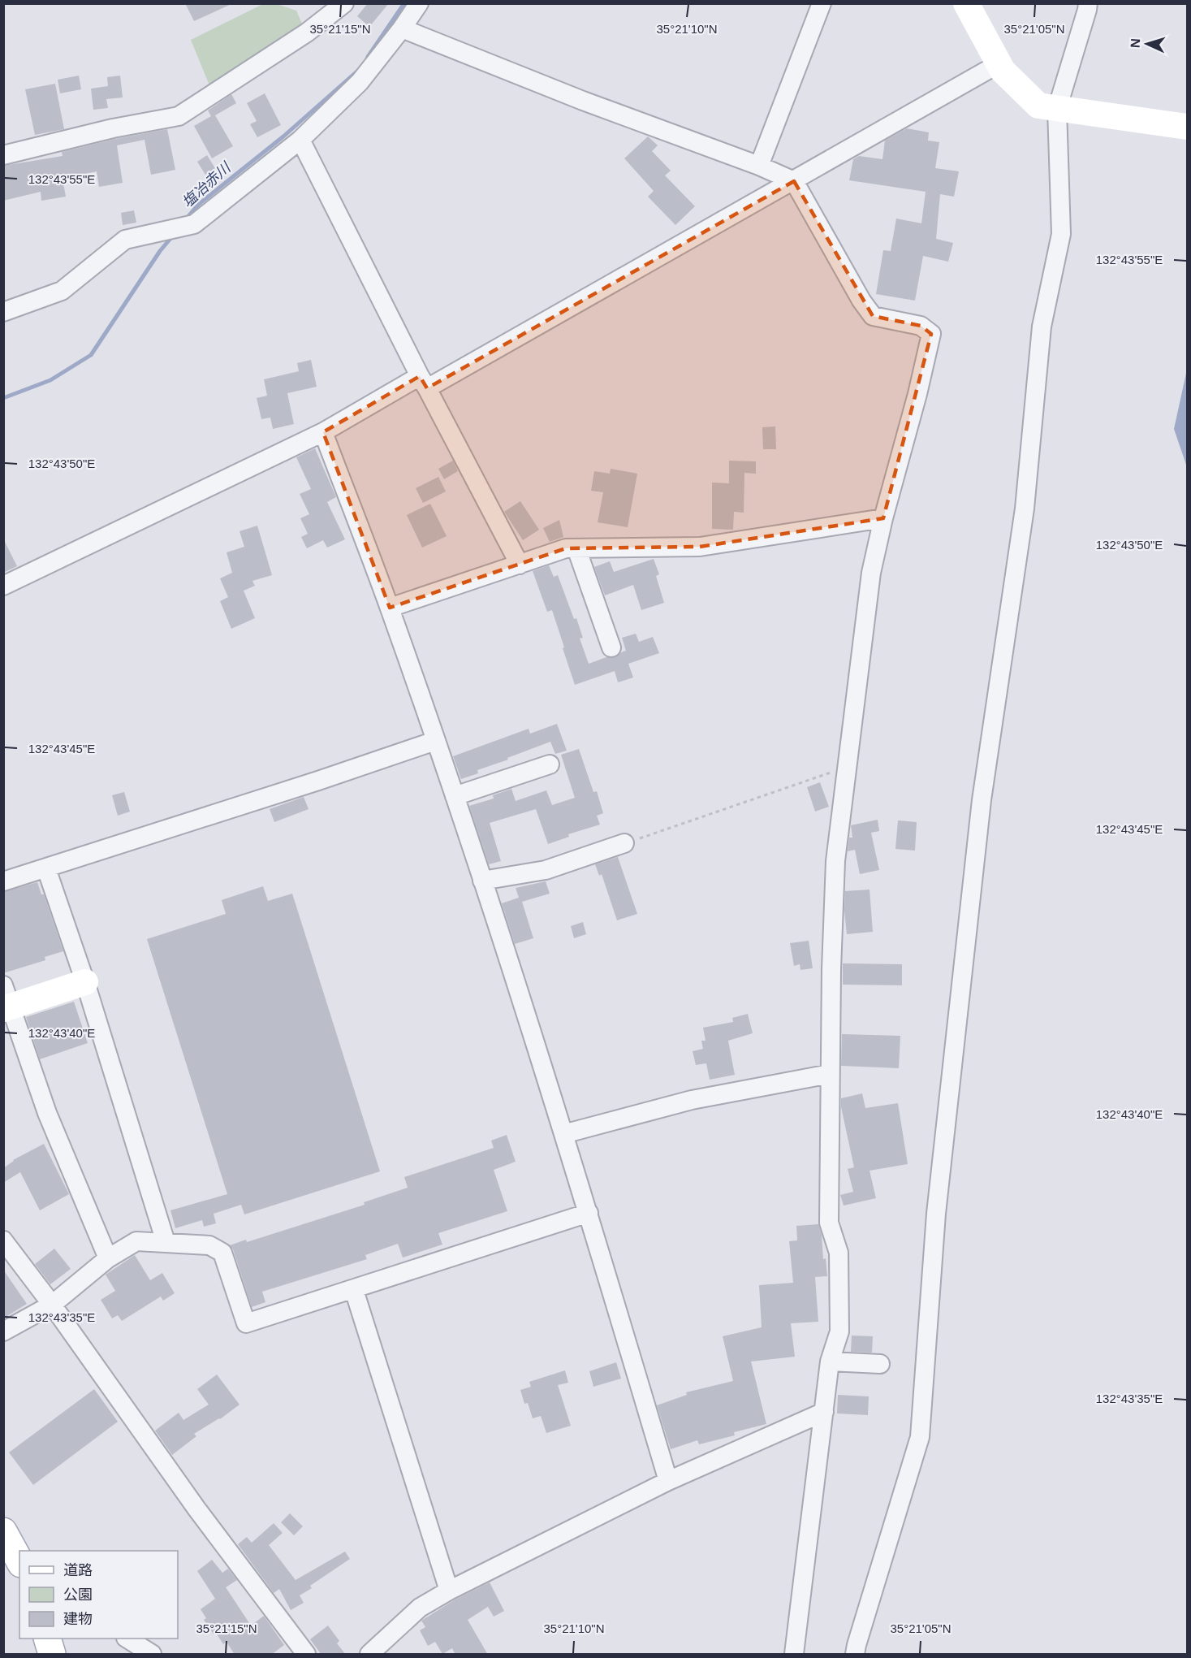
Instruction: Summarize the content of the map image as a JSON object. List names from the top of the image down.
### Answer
{
  "water": ["塩冶赤川"],
  "legend": ["道路", "公園", "建物"],
  "north": "left",
  "coordinates": [
    "35°21'15\"N",
    "35°21'10\"N",
    "35°21'05\"N",
    "132°43'55\"E",
    "132°43'50\"E",
    "132°43'45\"E",
    "132°43'40\"E",
    "132°43'35\"E"
  ]
}
